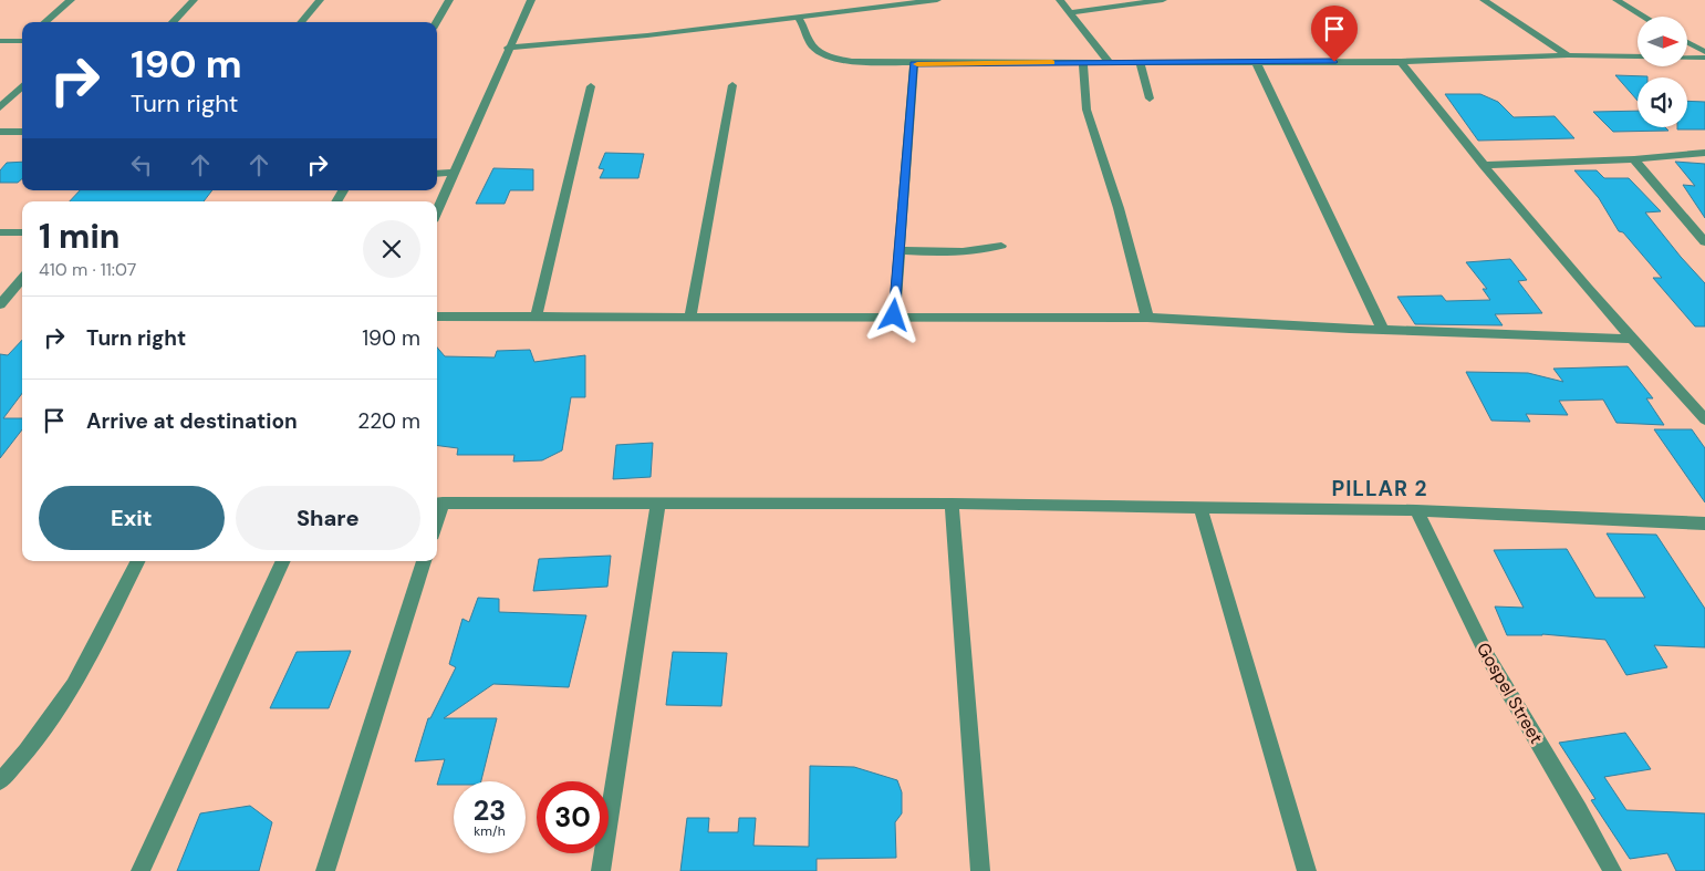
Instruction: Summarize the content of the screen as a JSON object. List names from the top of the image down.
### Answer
{
  "streets": {
    "street": ["Gospel Street"]
  },
  "districts": ["PILLAR 2"],
  "north": "right",
  "page": {
    "turn": ["190 m", "Turn right"],
    "heading": ["1 min", "410 m · 11:07"],
    "list": [
      {
        "name": "Turn right",
        "value": "190 m"
      },
      {
        "name": "Arrive at destination",
        "value": "220 m"
      }
    ],
    "buttons": ["Exit", "Share"],
    "speed": "23 km/h",
    "limit": "30"
  }
}
